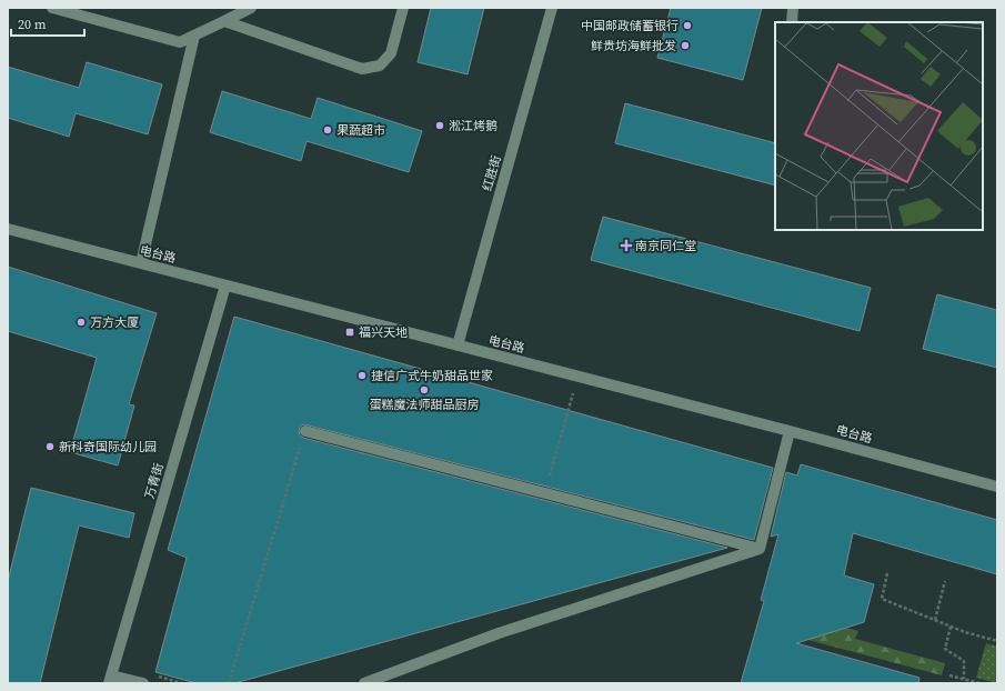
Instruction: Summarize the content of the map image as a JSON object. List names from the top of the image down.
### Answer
{
  "streets": {
    "street": ["红胜街", "电台路", "万青街"]
  },
  "crossings": [
    ["红胜街", "电台路"],
    ["电台路", "万青街"]
  ],
  "places": {
    "other": [
      "中国邮政储蓄银行",
      "鲜贵坊海鲜批发",
      "淞江烤鹅",
      "果蔬超市",
      "万方大厦",
      "捷信广式牛奶甜品世家",
      "蛋糕魔法师甜品厨房",
      "新科奇国际幼儿园"
    ],
    "health": ["南京同仁堂"],
    "transit": ["福兴天地"]
  },
  "scale_bar": "20 m"
}
